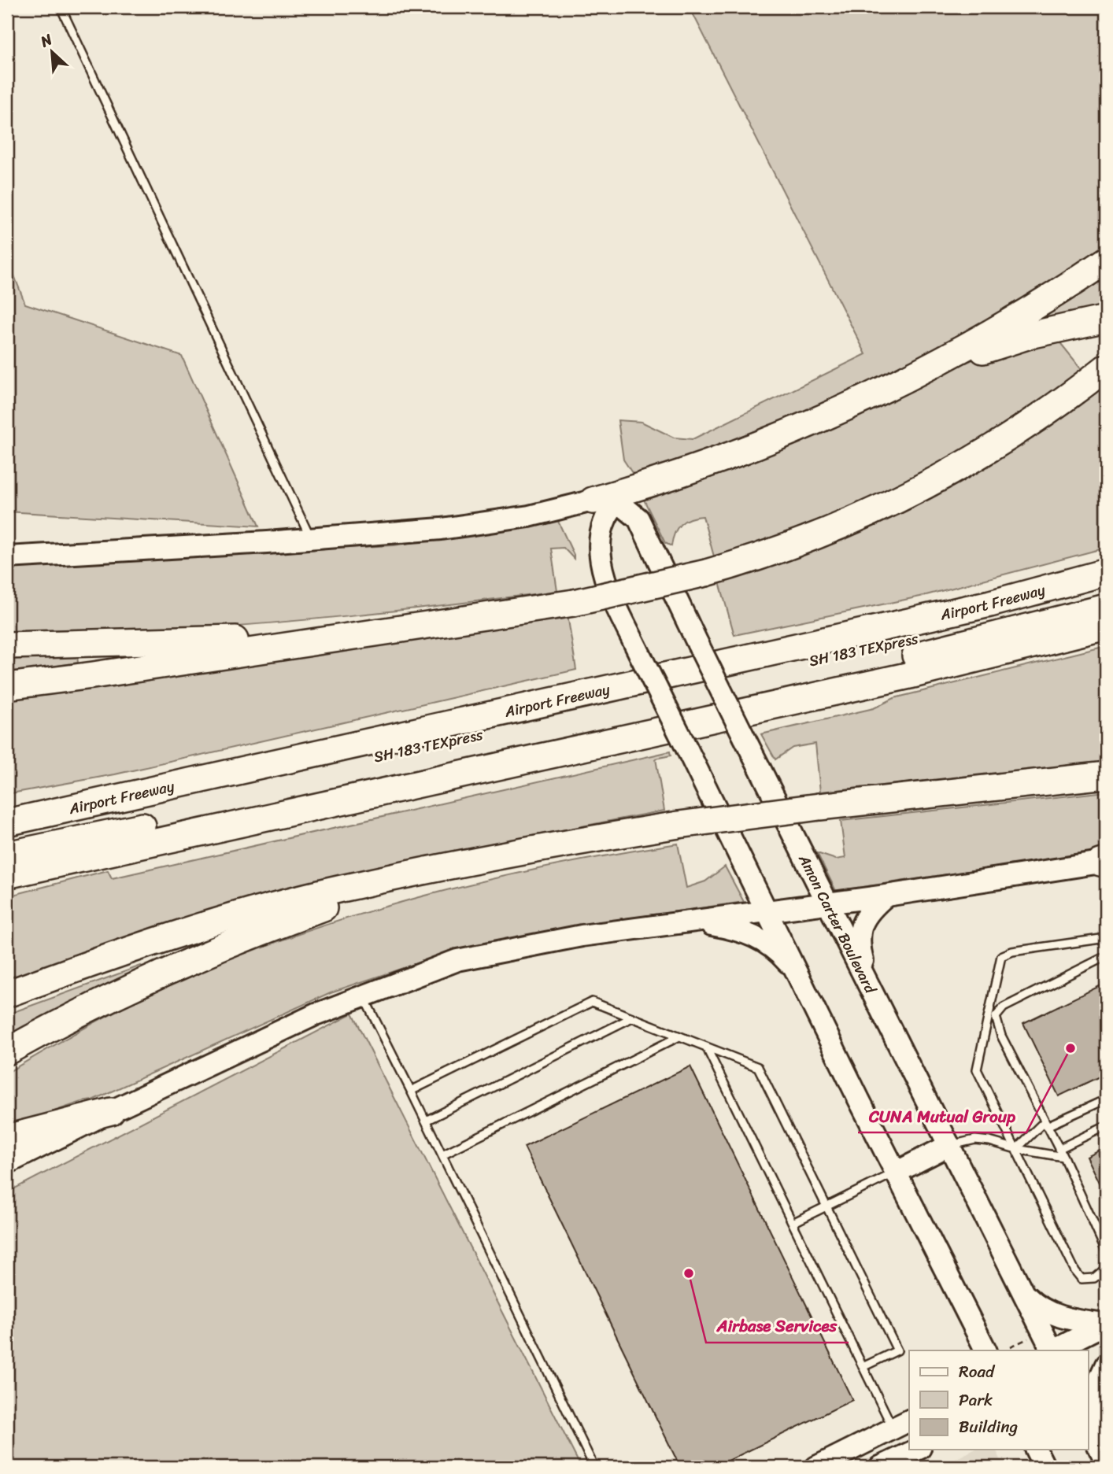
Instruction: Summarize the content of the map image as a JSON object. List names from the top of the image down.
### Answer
{
  "streets": {
    "highway": ["Airport Freeway", "SH 183 TEXpress"],
    "street": ["Amon Carter Boulevard"]
  },
  "places": ["CUNA Mutual Group", "Airbase Services"],
  "legend": ["Road", "Park", "Building"],
  "north": "top left"
}
